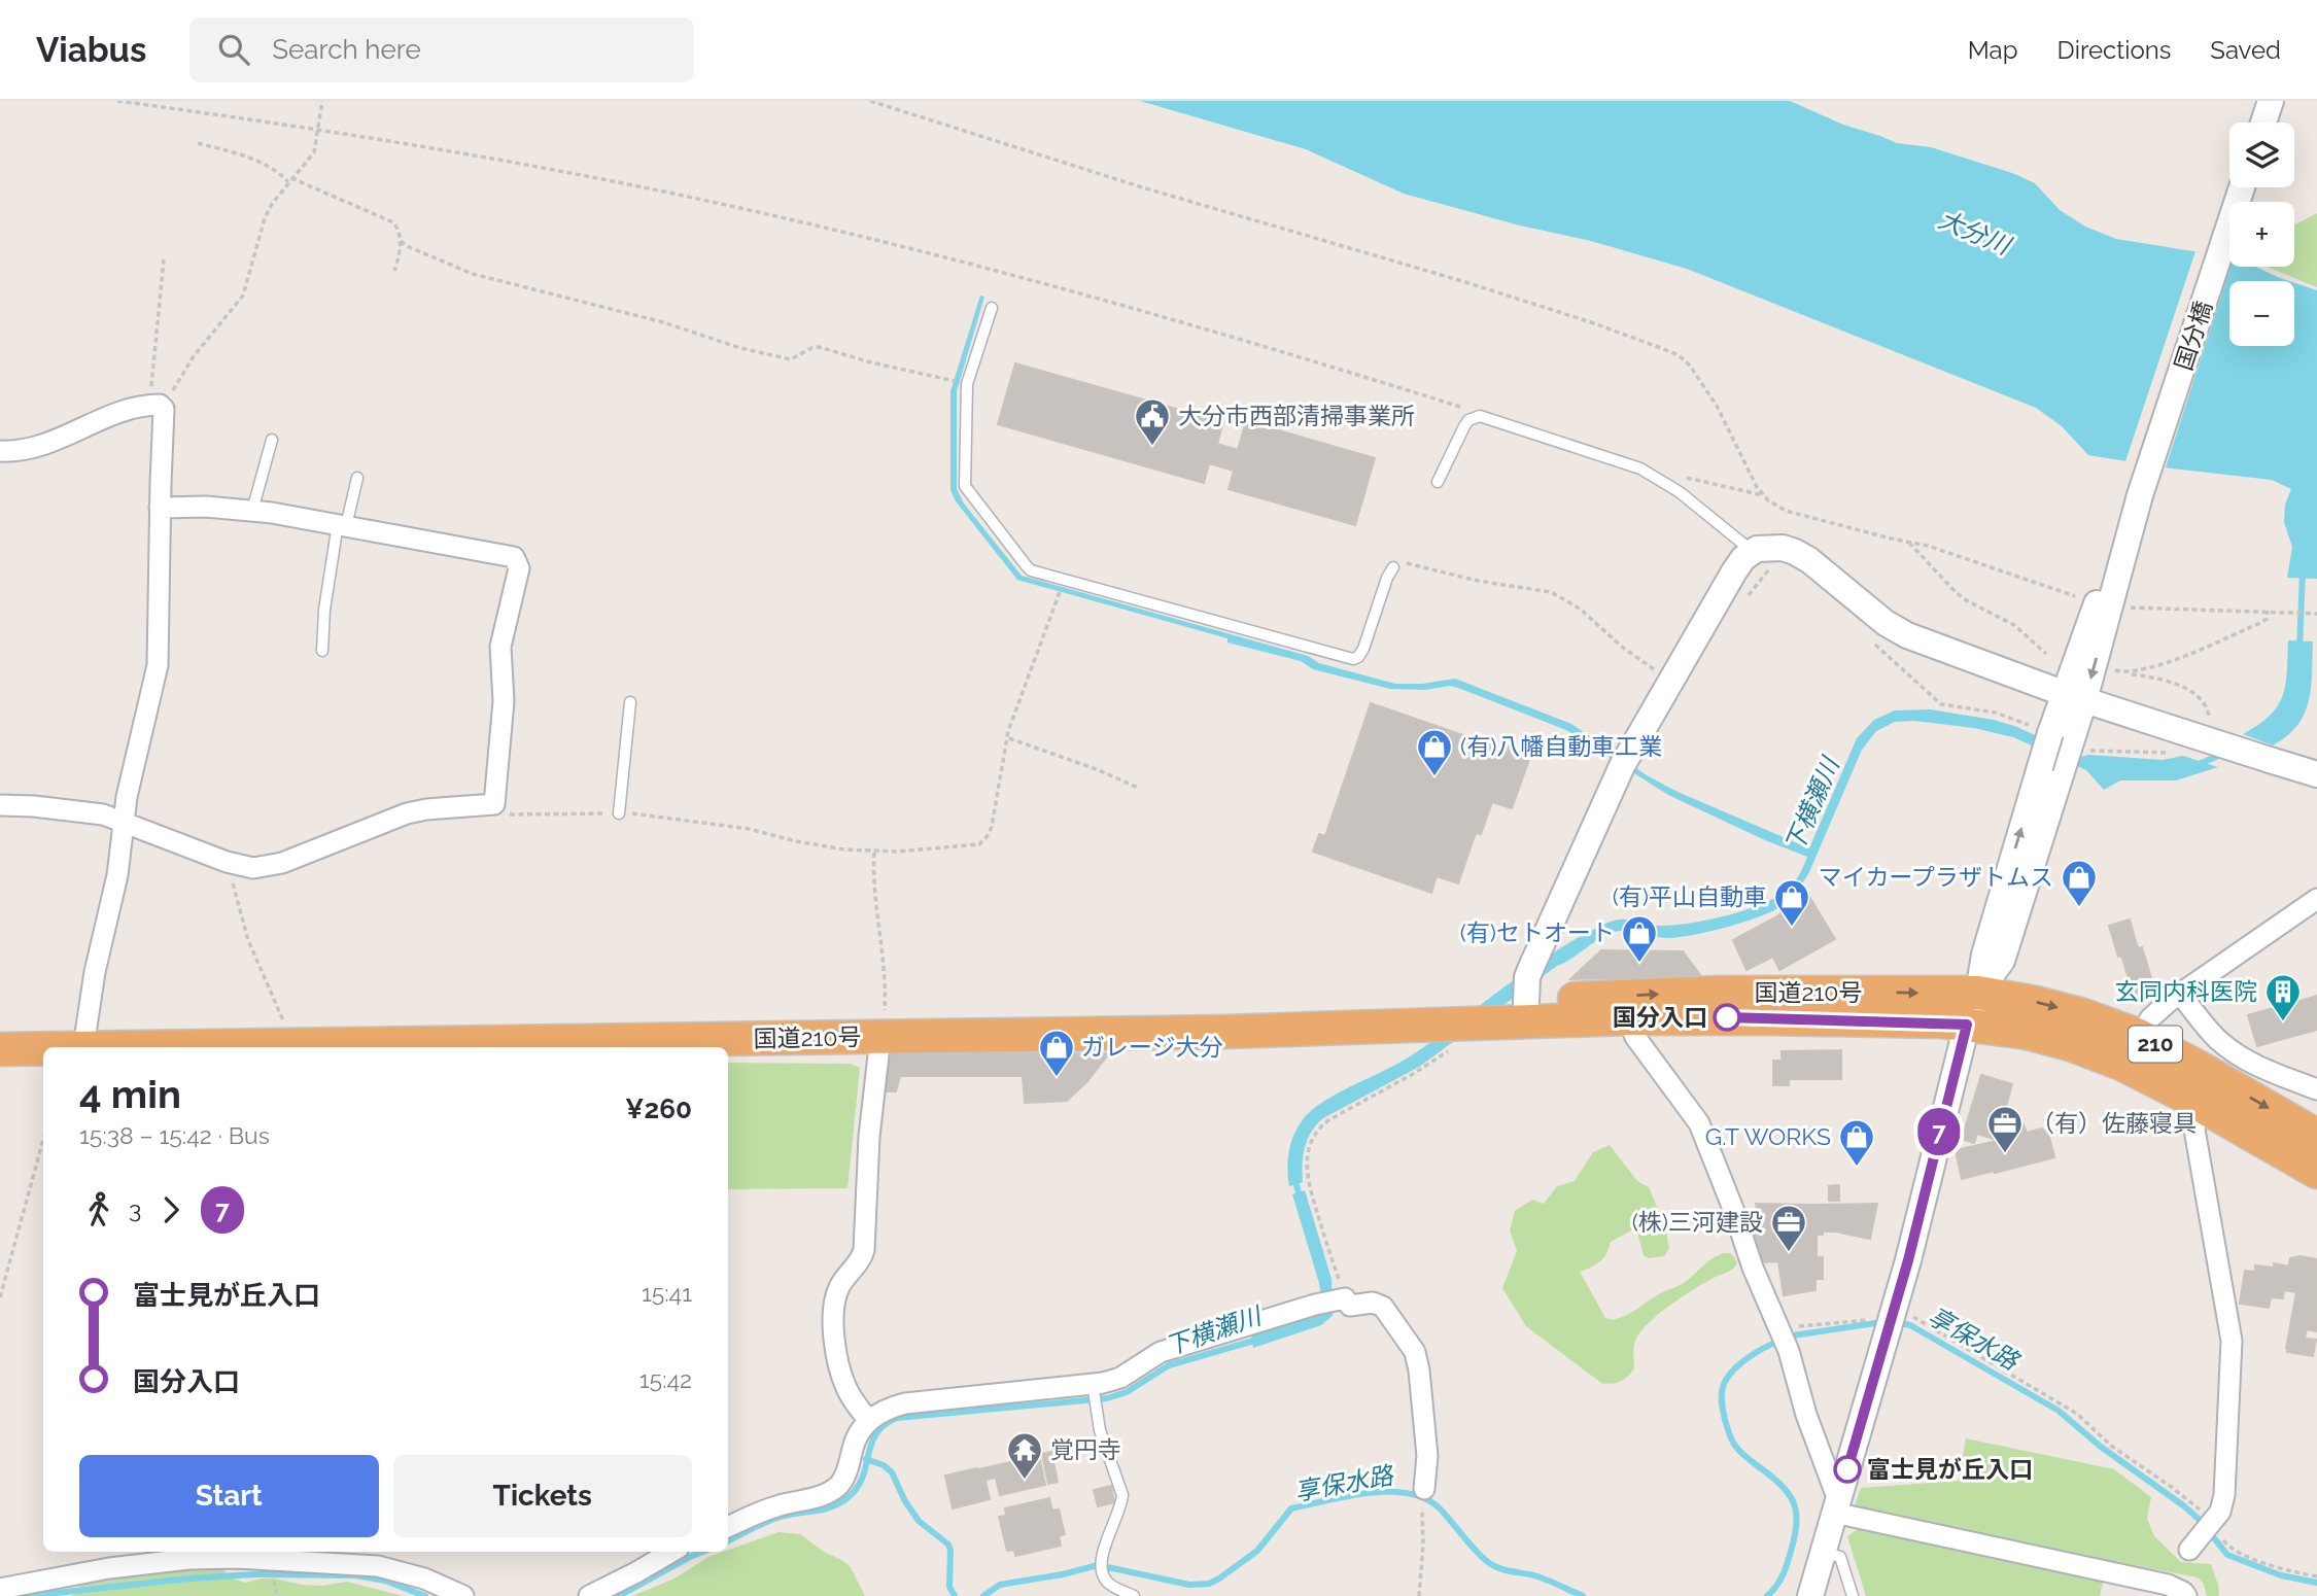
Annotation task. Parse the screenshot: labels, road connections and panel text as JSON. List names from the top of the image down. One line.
{"streets":{"highway":["国道210号","210"],"street":["国分橋"]},"crossings":[["国分橋","国道210号"]],"water":["大分川","下横瀬川","享保水路"],"places":{"public building":["大分市西部清掃事業所"],"shop":["(有)八幡自動車工業","マイカープラザトムス","(有)平山自動車","(有)セトオート","ガレージ大分","G.T WORKS"],"other":["国分入口","富士見が丘入口"],"building":["玄同内科医院"],"office":["（有）佐藤寝具","(株)三河建設"],"temple":["覚円寺"]},"lines":["bus line 7"],"page":{"header":"Viabus","search":"Search here","nav":["Map","Directions","Saved"],"on_map":"7","map_buttons":["+","−"],"heading":["4 min","15:38 – 15:42 · Bus","¥260"],"legs":["3","7"],"list":[{"name":"富士見が丘入口","value":"15:41"},{"name":"国分入口","value":"15:42"}],"buttons":["Start","Tickets"]}}
